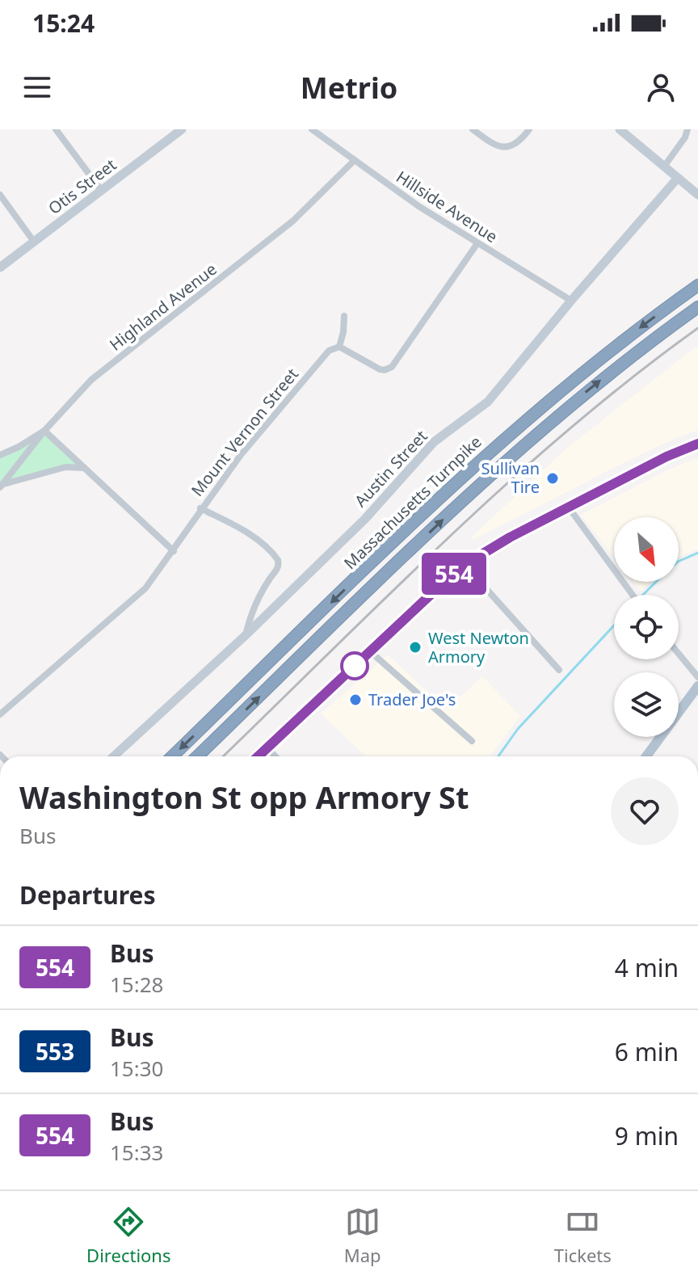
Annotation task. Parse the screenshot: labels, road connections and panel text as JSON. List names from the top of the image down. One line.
{"streets":{"highway":["Massachusetts Turnpike"],"main road":["Otis Street","Austin Street"],"street":["Hillside Avenue","Highland Avenue","Mount Vernon Street"]},"crossings":[["Hillside Avenue","Highland Avenue"],["Hillside Avenue","Austin Street"]],"places":["Sullivan Tire","West Newton Armory","Trader Joe's"],"lines":["bus line 554"],"north":"bottom right","page":{"status":"15:24","header":"Metrio","on_map":"554","heading":[["Washington St opp Armory St","Bus"],"Departures"],"list":[{"mark":"554","name":"Bus","note":"15:28","value":"4 min"},{"mark":"553","name":"Bus","note":"15:30","value":"6 min"},{"mark":"554","name":"Bus","note":"15:33","value":"9 min"}],"tabs":["Directions","Map","Tickets"]}}
